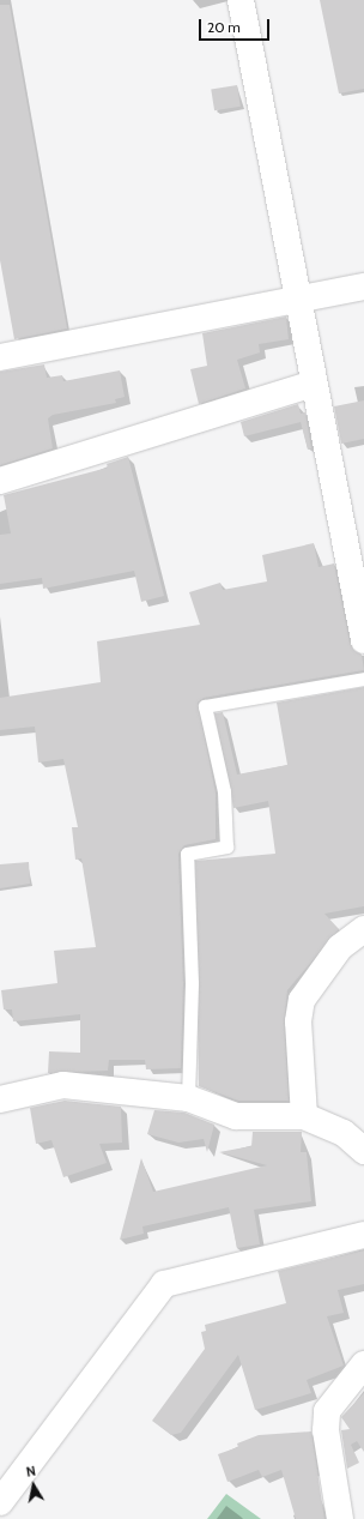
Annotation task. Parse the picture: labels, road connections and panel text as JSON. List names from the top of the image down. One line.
{"scale_bar":"20 m","north":"top"}
